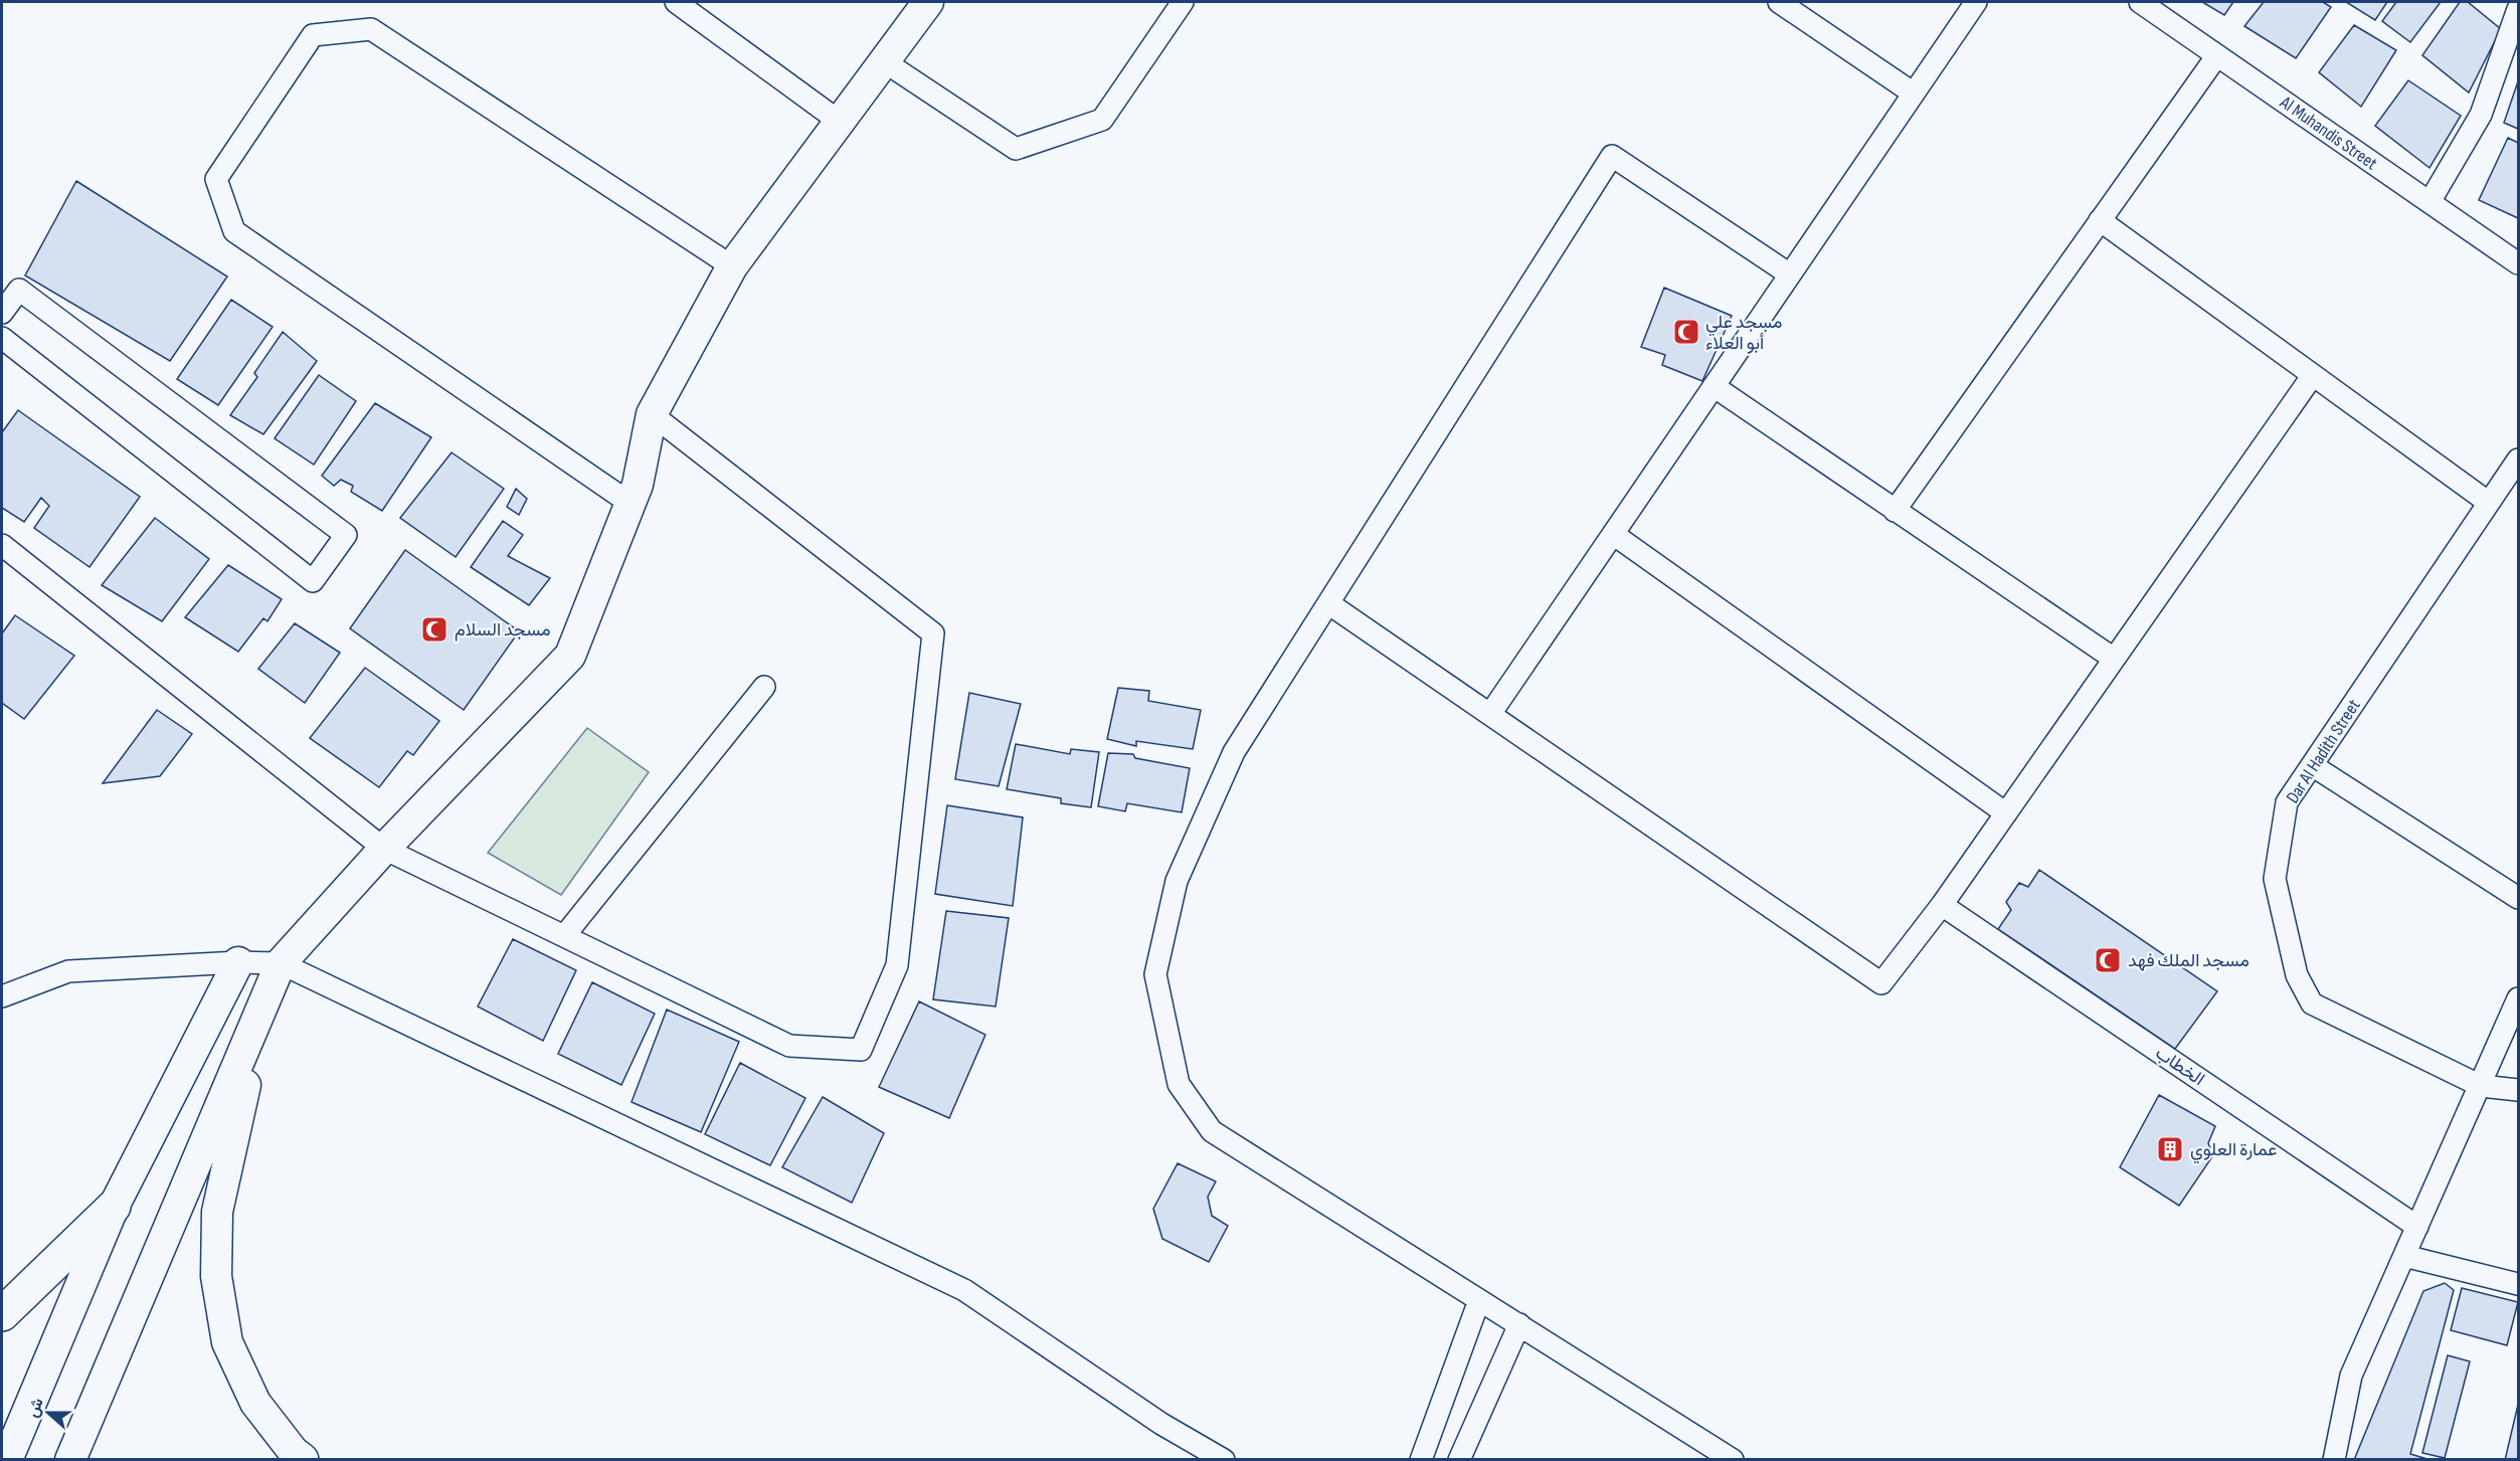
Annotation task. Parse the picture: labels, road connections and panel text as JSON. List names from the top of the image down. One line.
{"streets":{"street":["Al Muhandis Street","Dar Al Hadith Street","الخطاب"]},"places":{"mosque":["مسجد علي أبو العلاء","مسجد السلام","مسجد الملك فهد"],"building":["عمارة العلوي"]},"north":"left"}
